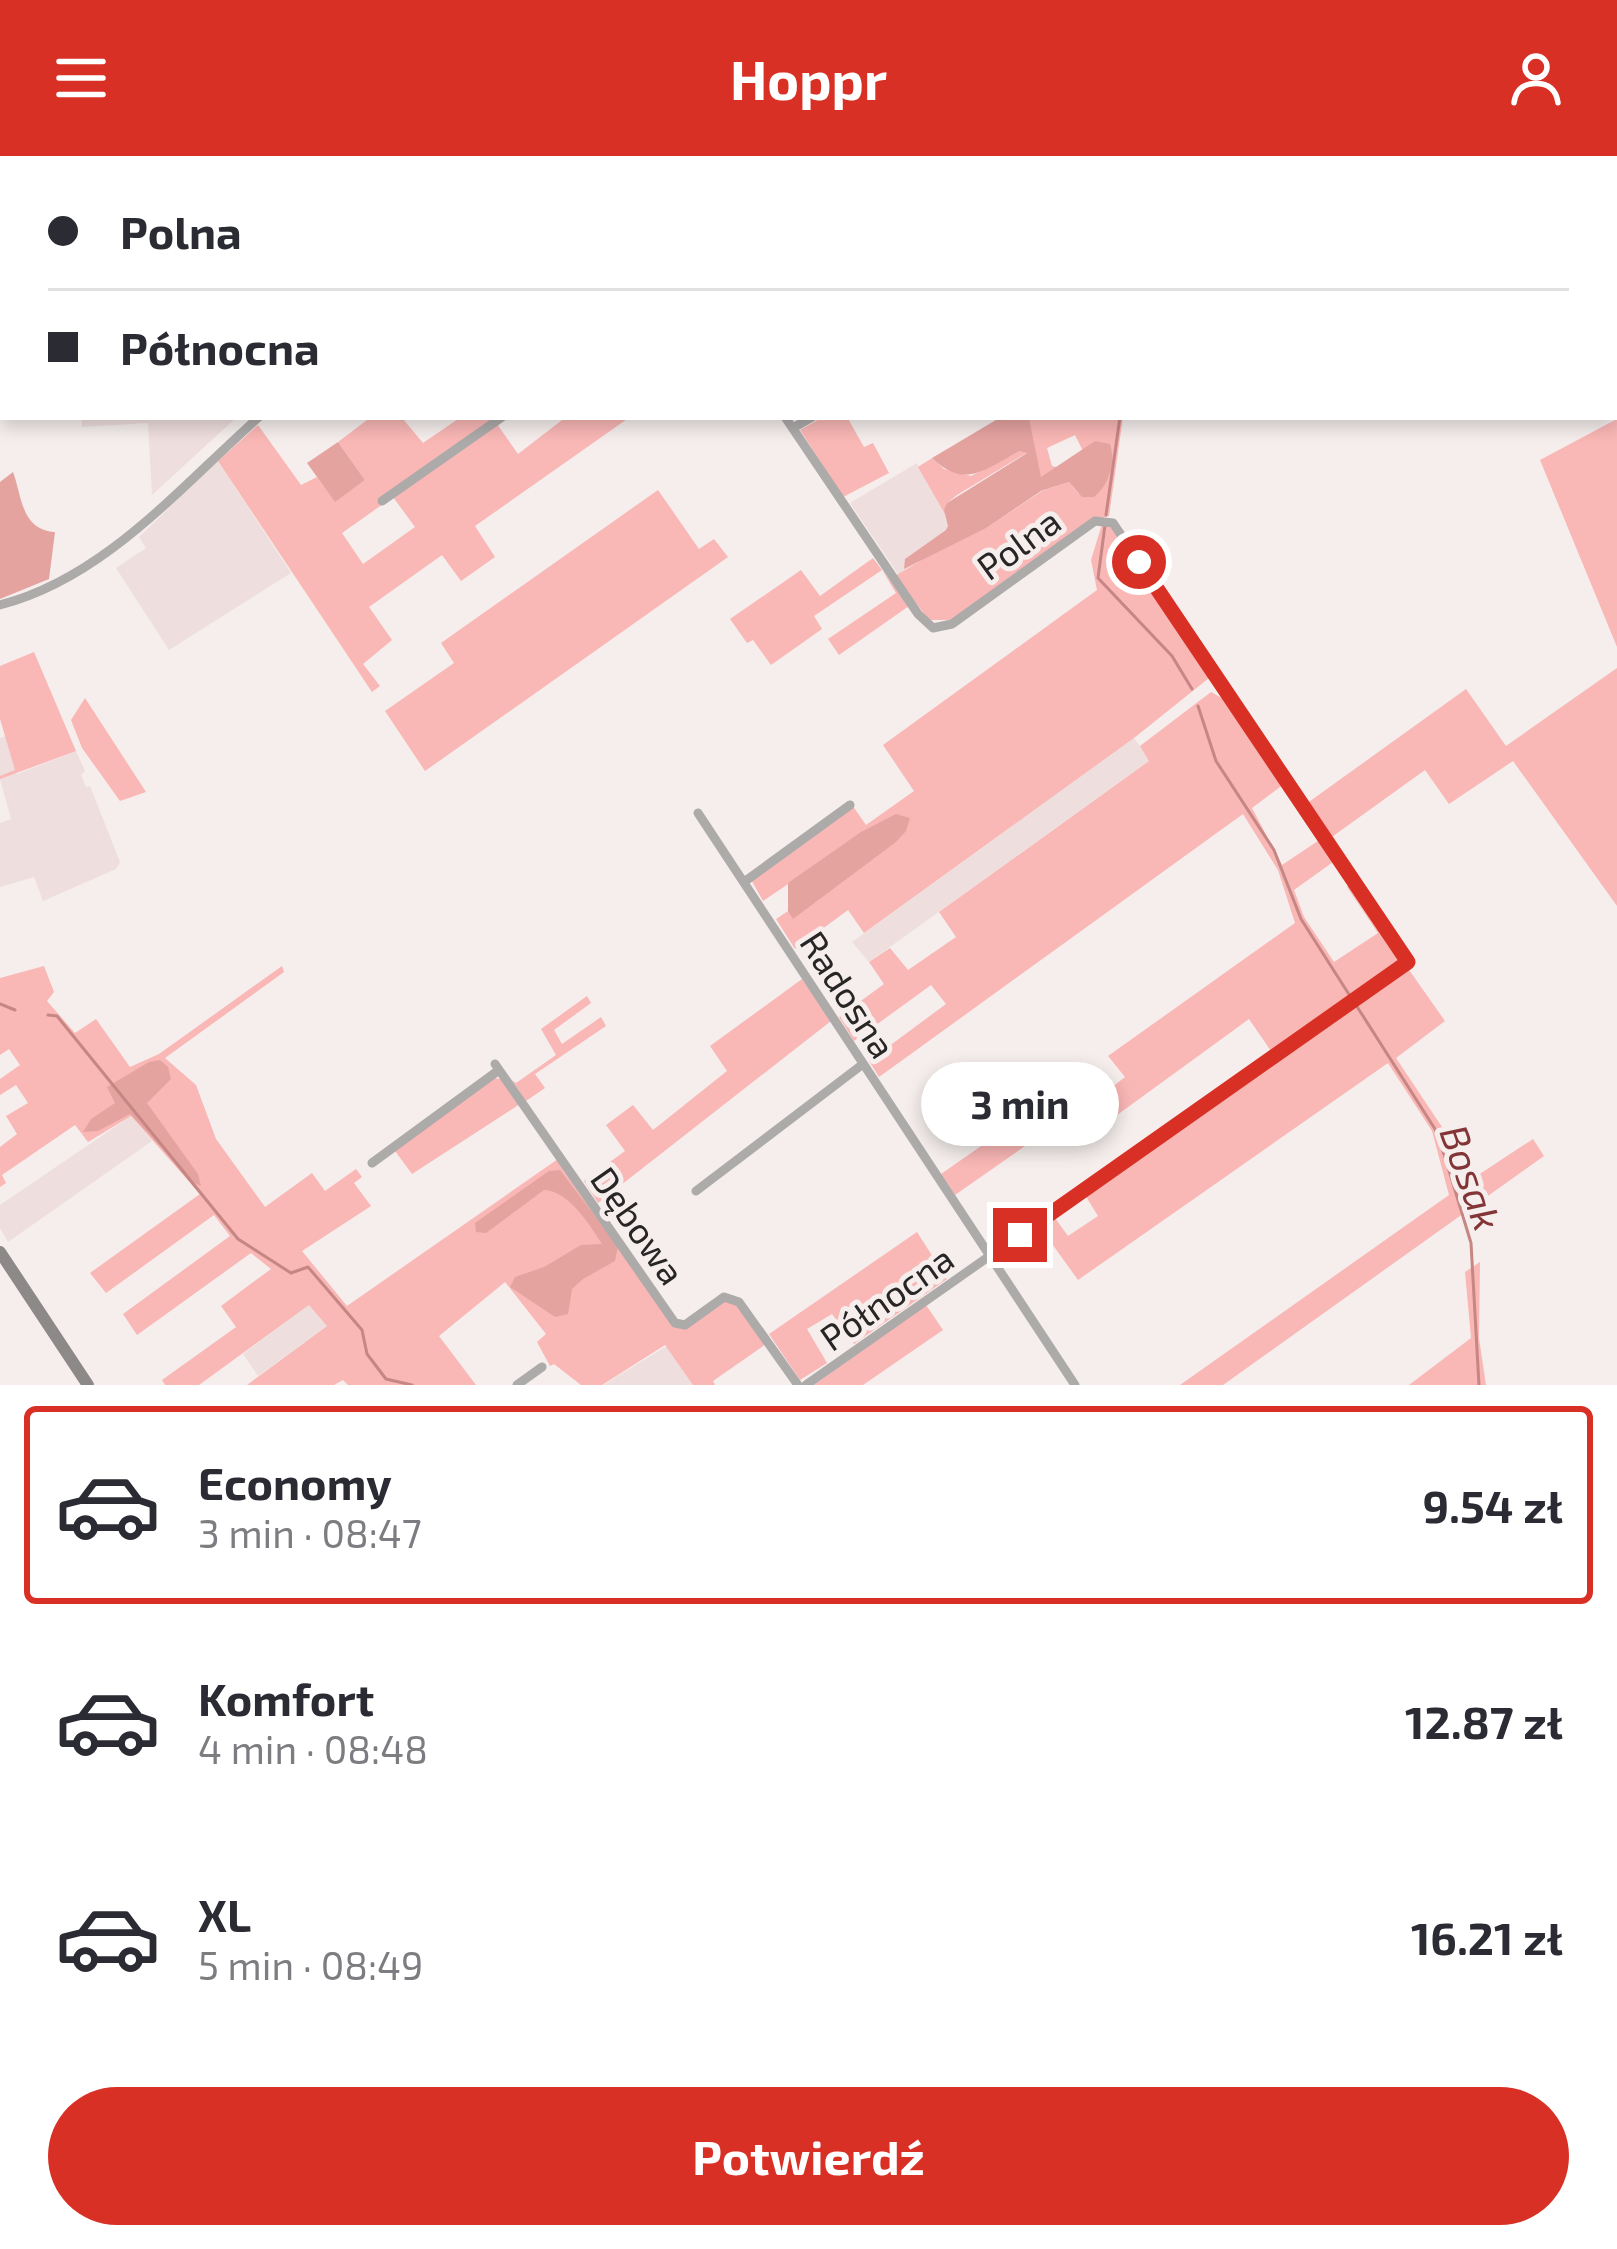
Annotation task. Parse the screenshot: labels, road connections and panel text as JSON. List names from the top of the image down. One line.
{"streets":{"street":["Polna","Radosna","Dębowa","Północna"]},"crossings":[["Polna","Północna"],["Radosna","Północna"],["Dębowa","Północna"]],"water":["Bosak"],"page":{"header":"Hoppr","banner":["Polna","Północna"],"bubble":"3 min","list":[{"name":"Economy","note":"3 min · 08:47","value":"9.54 zł"},{"name":"Komfort","note":"4 min · 08:48","value":"12.87 zł"},{"name":"XL","note":"5 min · 08:49","value":"16.21 zł"}],"buttons":"Potwierdź"}}
